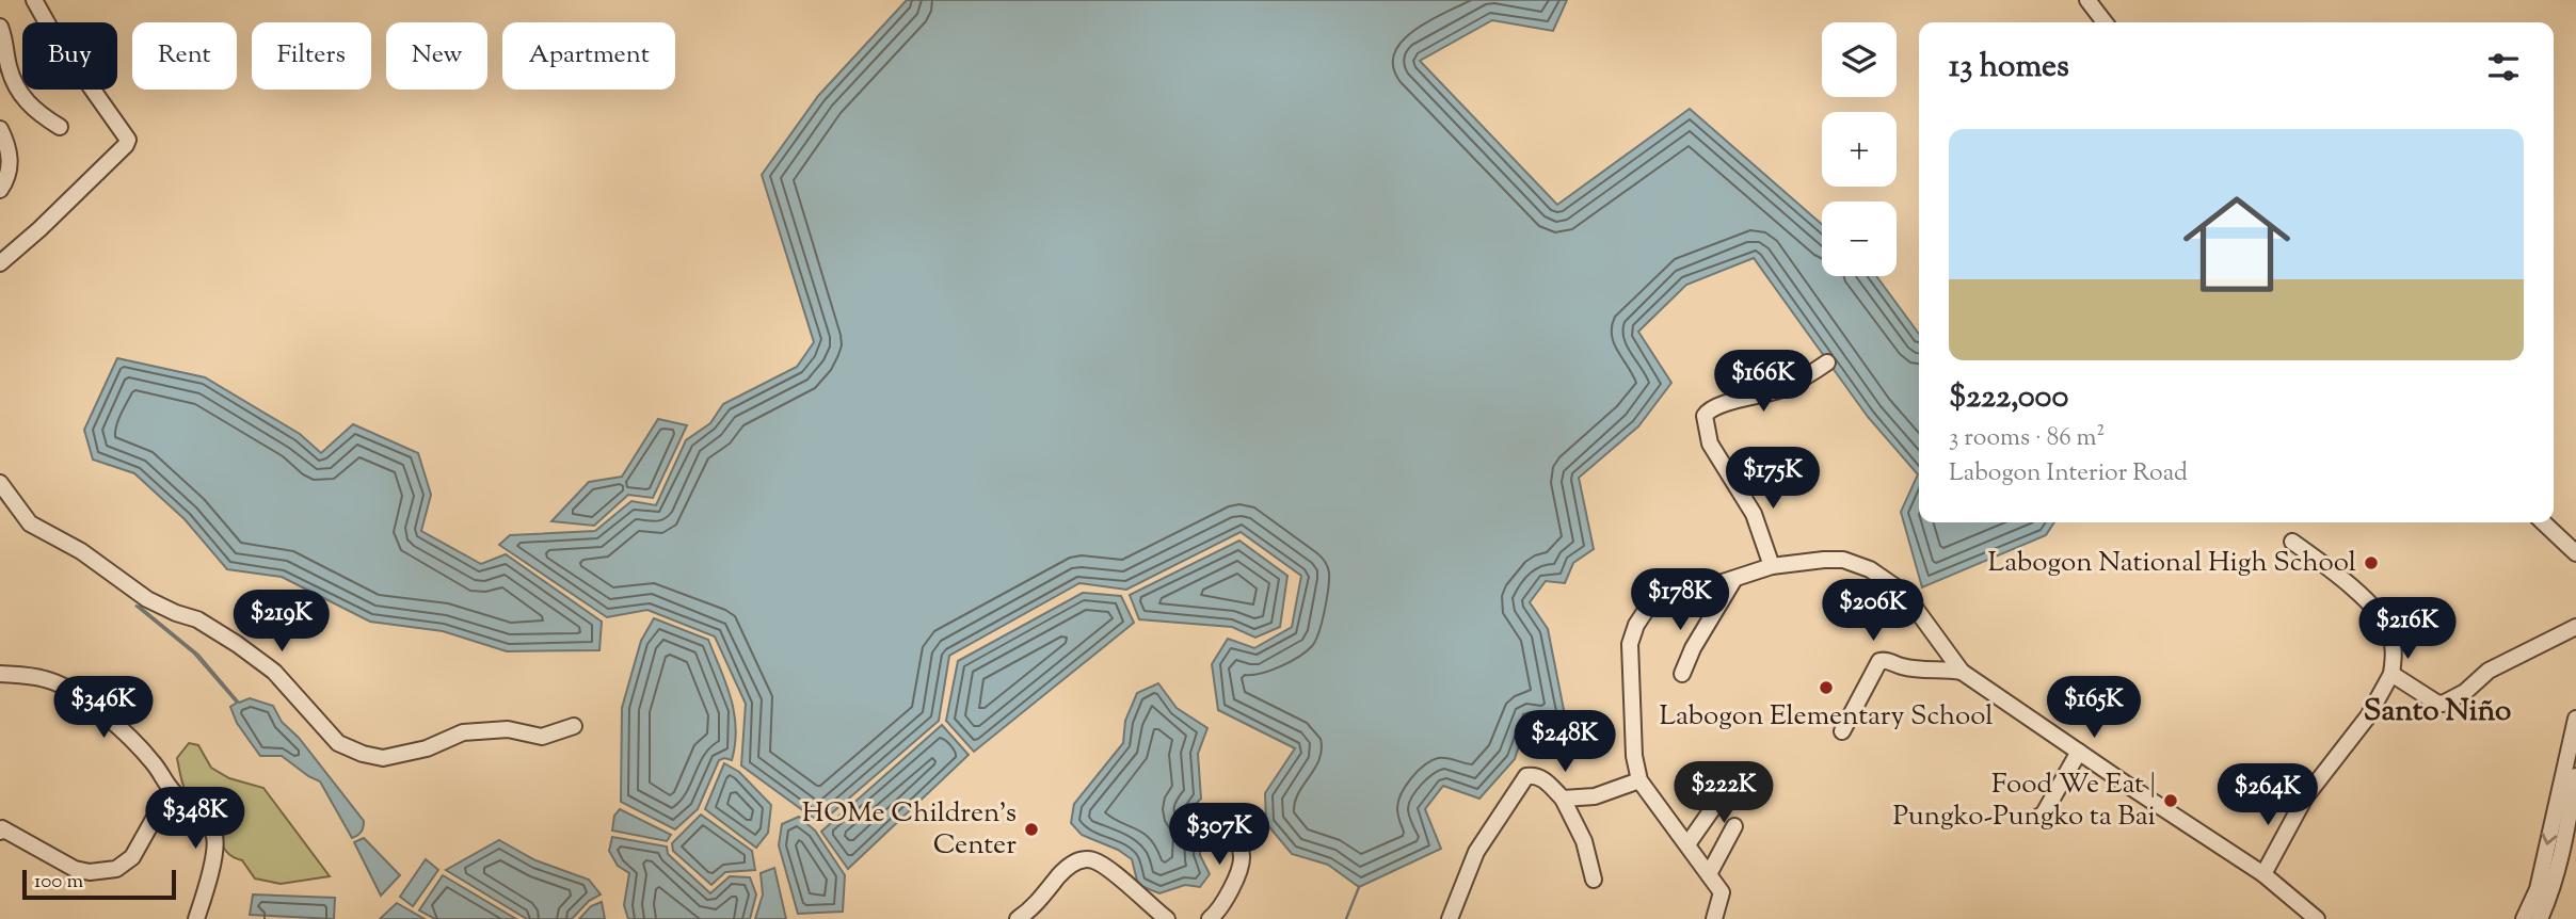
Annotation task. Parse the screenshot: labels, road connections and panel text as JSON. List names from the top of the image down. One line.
{"districts":["Santo Niño"],"places":["Labogon National High School","Labogon Elementary School","Food We Eat | Pungko-Pungko ta Bai","HOMe Children's Center"],"scale_bar":"100 m","page":{"map_buttons":["+","−"],"chip":["Buy","Rent","Filters","New","Apartment"],"heading":"13 homes","list":[{"name":"$222,000","note":"3 rooms · 86 m² · Labogon Interior Road"}],"price":["$166K","$175K","$178K","$206K","$219K","$216K","$346K","$165K","$248K","$222K","$264K","$348K","$307K"],"scale":"100 m"}}
